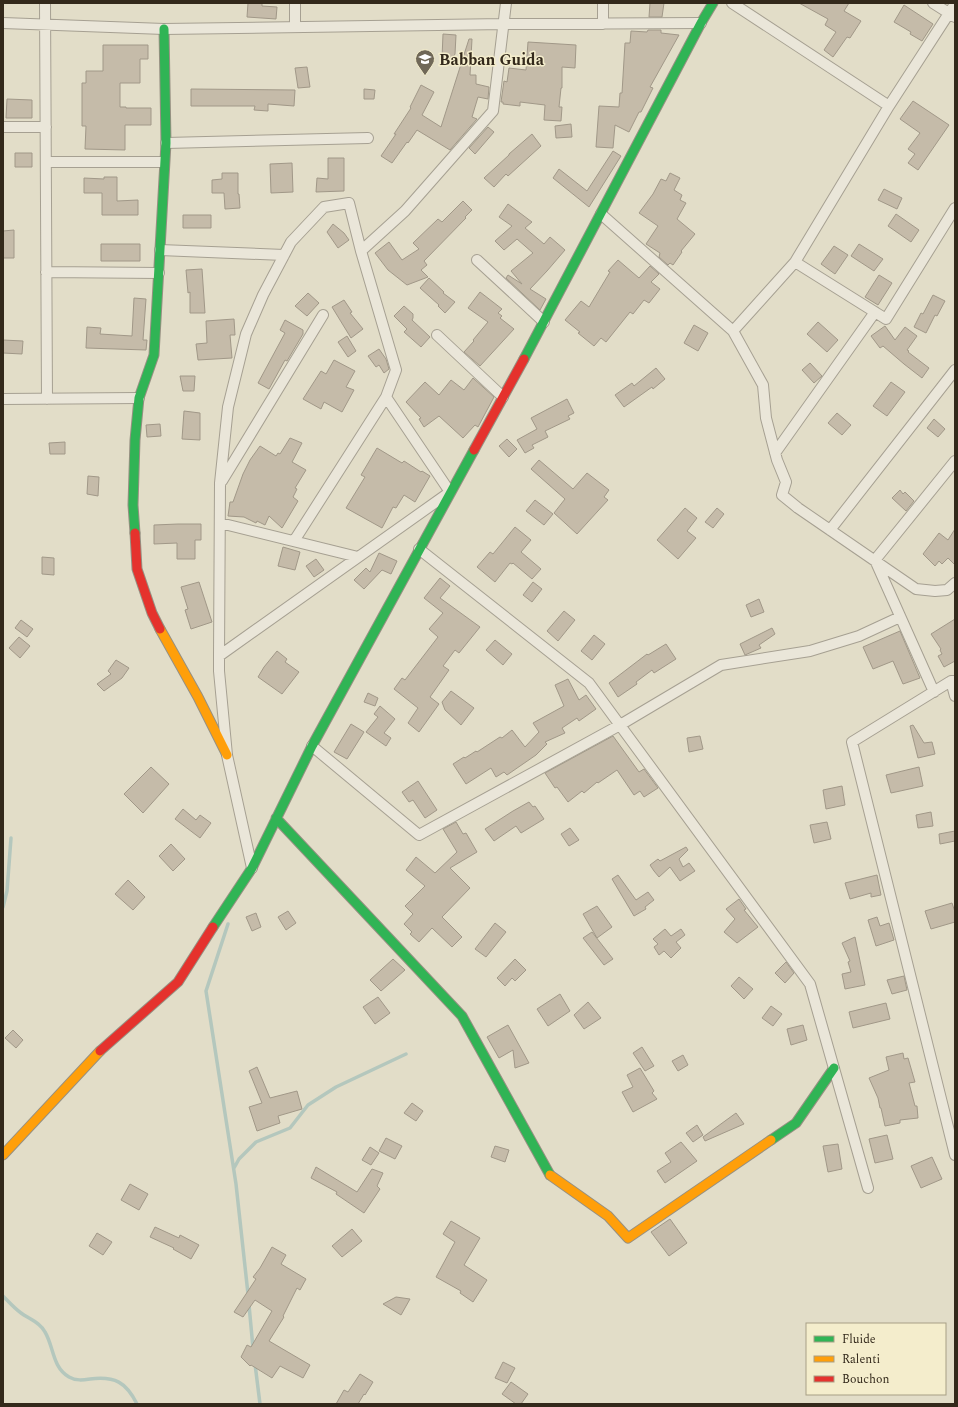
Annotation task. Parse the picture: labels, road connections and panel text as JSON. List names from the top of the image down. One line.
{"places":{"school or university":["Babban Guida"]},"legend":["Fluide","Ralenti","Bouchon"]}
